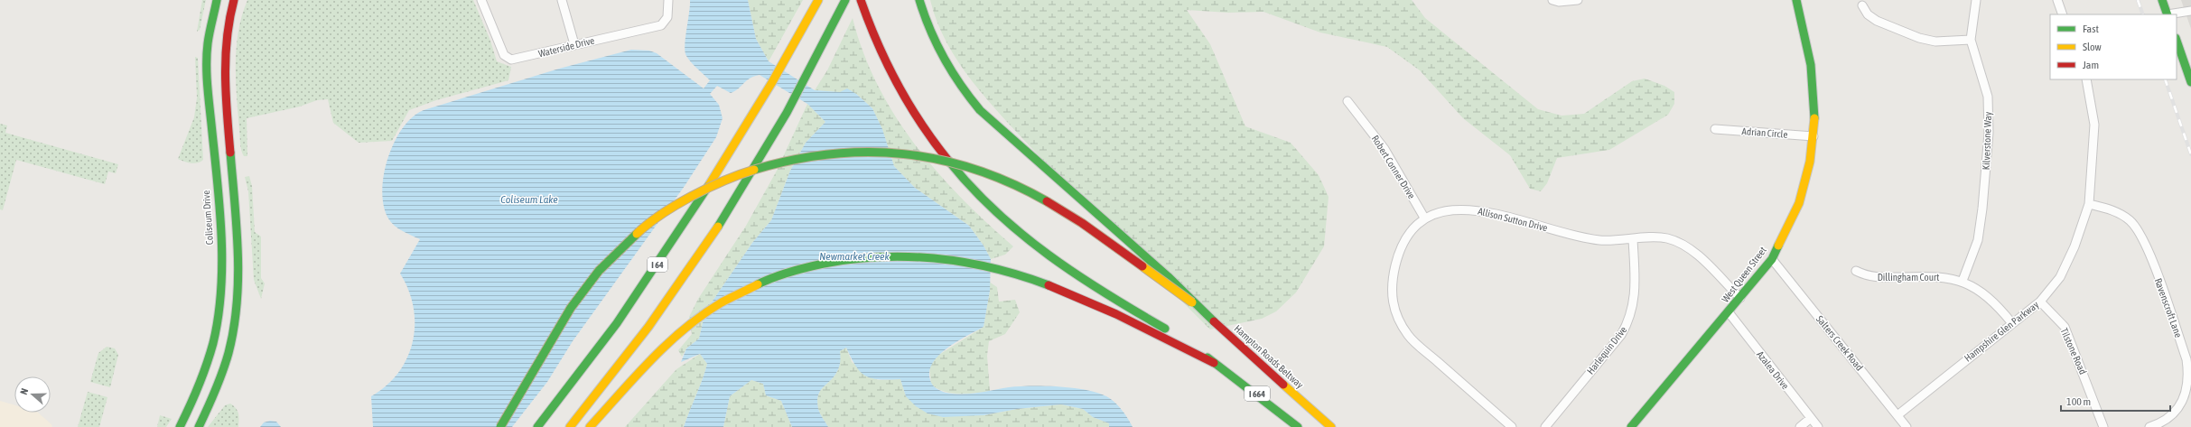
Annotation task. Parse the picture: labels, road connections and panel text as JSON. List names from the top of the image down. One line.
{"streets":{"main road":["Coliseum Drive","I 64","West Queen Street","Hampton Roads Beltway","I 664"],"street":["Waterside Drive","Adrian Circle","Kilverstone Way","Robert Conner Drive","Allison Sutton Drive","Dillingham Court","Ravenscroft Lane","Hampshire Glen Parkway","Salters Creek Road","Harlequin Drive","Tilstone Road","Azalea Drive"]},"crossings":[["Adrian Circle","West Queen Street"],["Kilverstone Way","Dillingham Court"],["Robert Conner Drive","Allison Sutton Drive"],["Allison Sutton Drive","West Queen Street"],["Allison Sutton Drive","Harlequin Drive"],["West Queen Street","Salters Creek Road"],["West Queen Street","Azalea Drive"],["Dillingham Court","Hampshire Glen Parkway"],["Ravenscroft Lane","Hampshire Glen Parkway"],["Hampshire Glen Parkway","Salters Creek Road"],["Hampshire Glen Parkway","Tilstone Road"]],"water":["Coliseum Lake","Newmarket Creek"],"legend":["Fast","Slow","Jam"],"scale_bar":"100 m","north":"left"}
